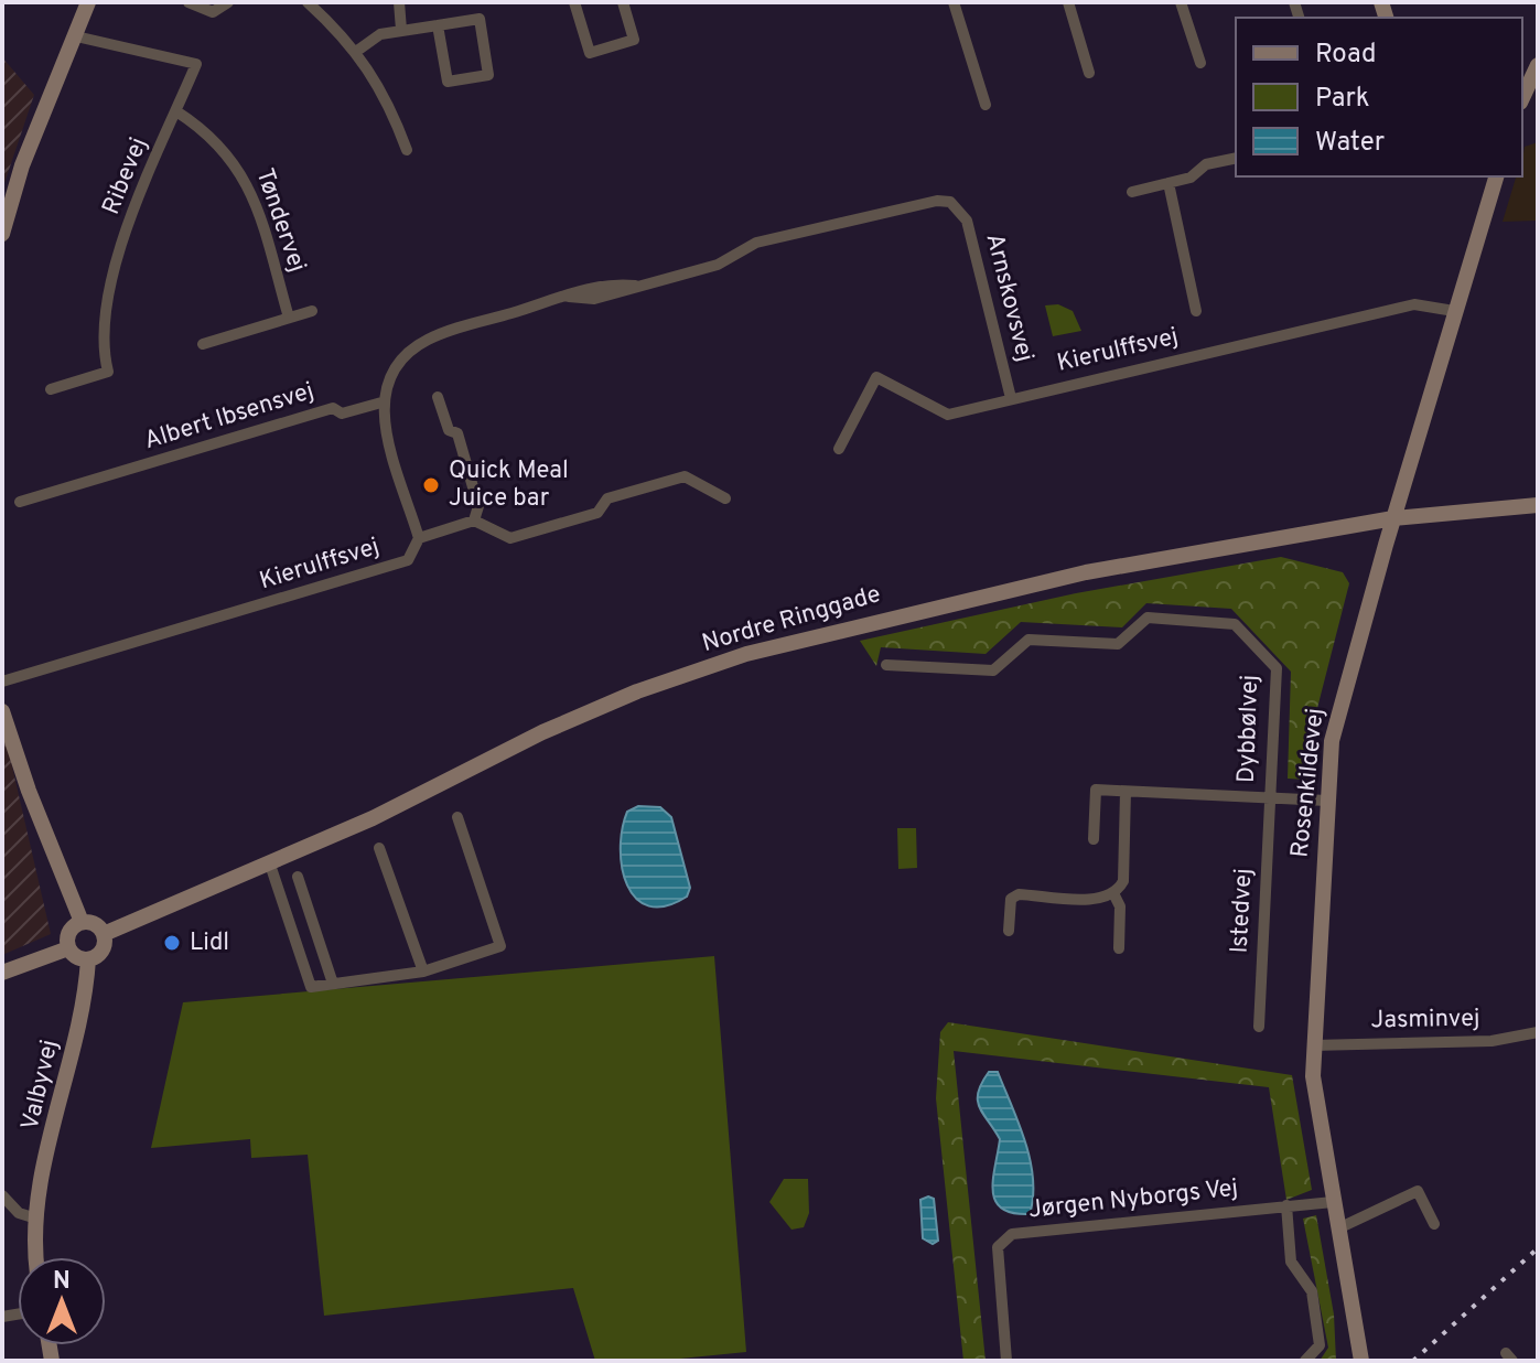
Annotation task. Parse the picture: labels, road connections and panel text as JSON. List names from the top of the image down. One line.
{"streets":{"street":["Ribevej","Tøndervej","Arnskovsvej","Kierulffsvej","Albert Ibsensvej","Nordre Ringgade","Dybbølvej","Rosenkildevej","Istedvej","Jasminvej","Valbyvej","Jørgen Nyborgs Vej"]},"crossings":[["Ribevej","Tøndervej"],["Arnskovsvej","Kierulffsvej"],["Arnskovsvej","Albert Ibsensvej"],["Kierulffsvej","Rosenkildevej"],["Nordre Ringgade","Rosenkildevej"],["Nordre Ringgade","Valbyvej"],["Dybbølvej","Istedvej"],["Rosenkildevej","Jasminvej"],["Rosenkildevej","Jørgen Nyborgs Vej"]],"places":["Quick Meal Juice bar","Lidl"],"legend":["Road","Park","Water"],"north":"top"}
